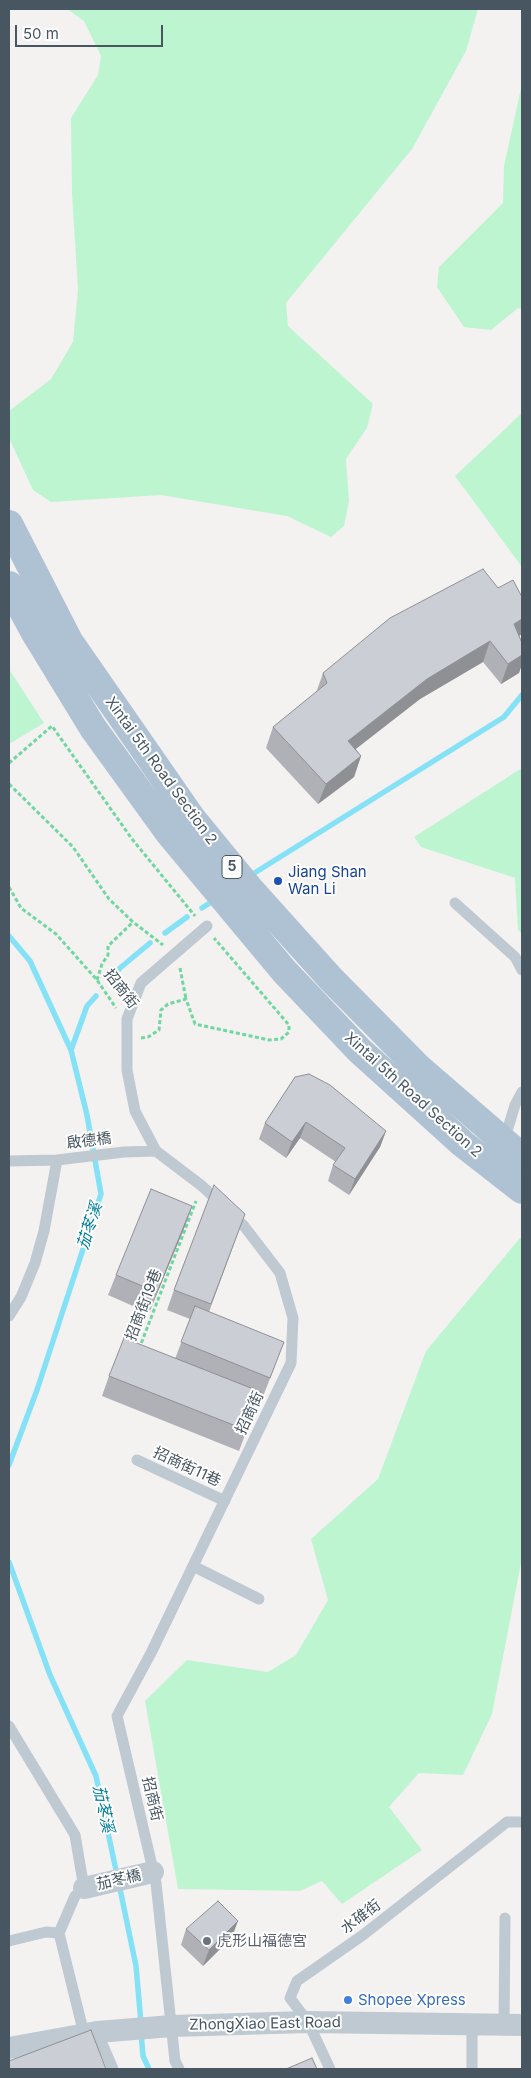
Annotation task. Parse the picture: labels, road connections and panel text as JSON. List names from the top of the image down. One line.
{"streets":{"main road":["Xintai 5th Road Section 2","5"],"street":["茄苳橋","ZhongXiao East Road"],"lane":["招商街","啟德橋","招商街11巷","水碓街"],"path":["招商街19巷"]},"crossings":[["招商街","啟德橋"],["招商街","招商街19巷"],["招商街","招商街11巷"],["招商街","茄苳橋"],["招商街","ZhongXiao East Road"],["水碓街","ZhongXiao East Road"]],"water":["茄苳溪"],"places":["Jiang Shan Wan Li","虎形山福德宮","Shopee Xpress"],"scale_bar":"50 m"}
